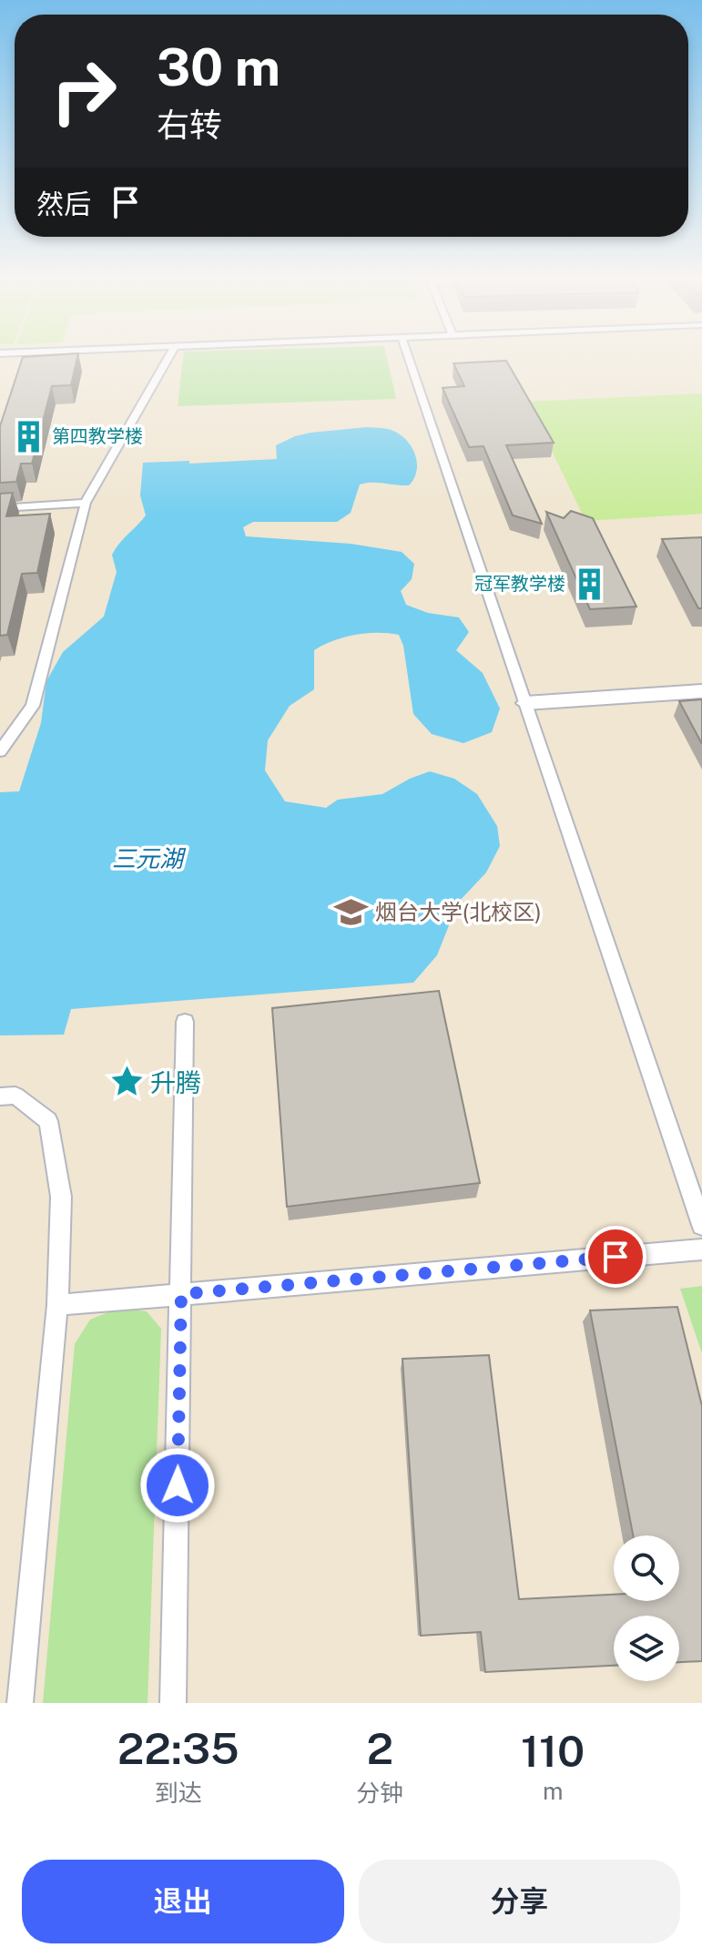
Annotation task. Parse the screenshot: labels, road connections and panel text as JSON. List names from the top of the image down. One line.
{"water":["三元湖"],"places":{"building":["第四教学楼","冠军教学楼"],"school or university":["烟台大学(北校区)"],"place":["升腾"]},"page":{"turn":["30 m","右转"],"then":"然后","eta":["22:35","到达","2","分钟","110","m"],"buttons":["退出","分享"]}}
